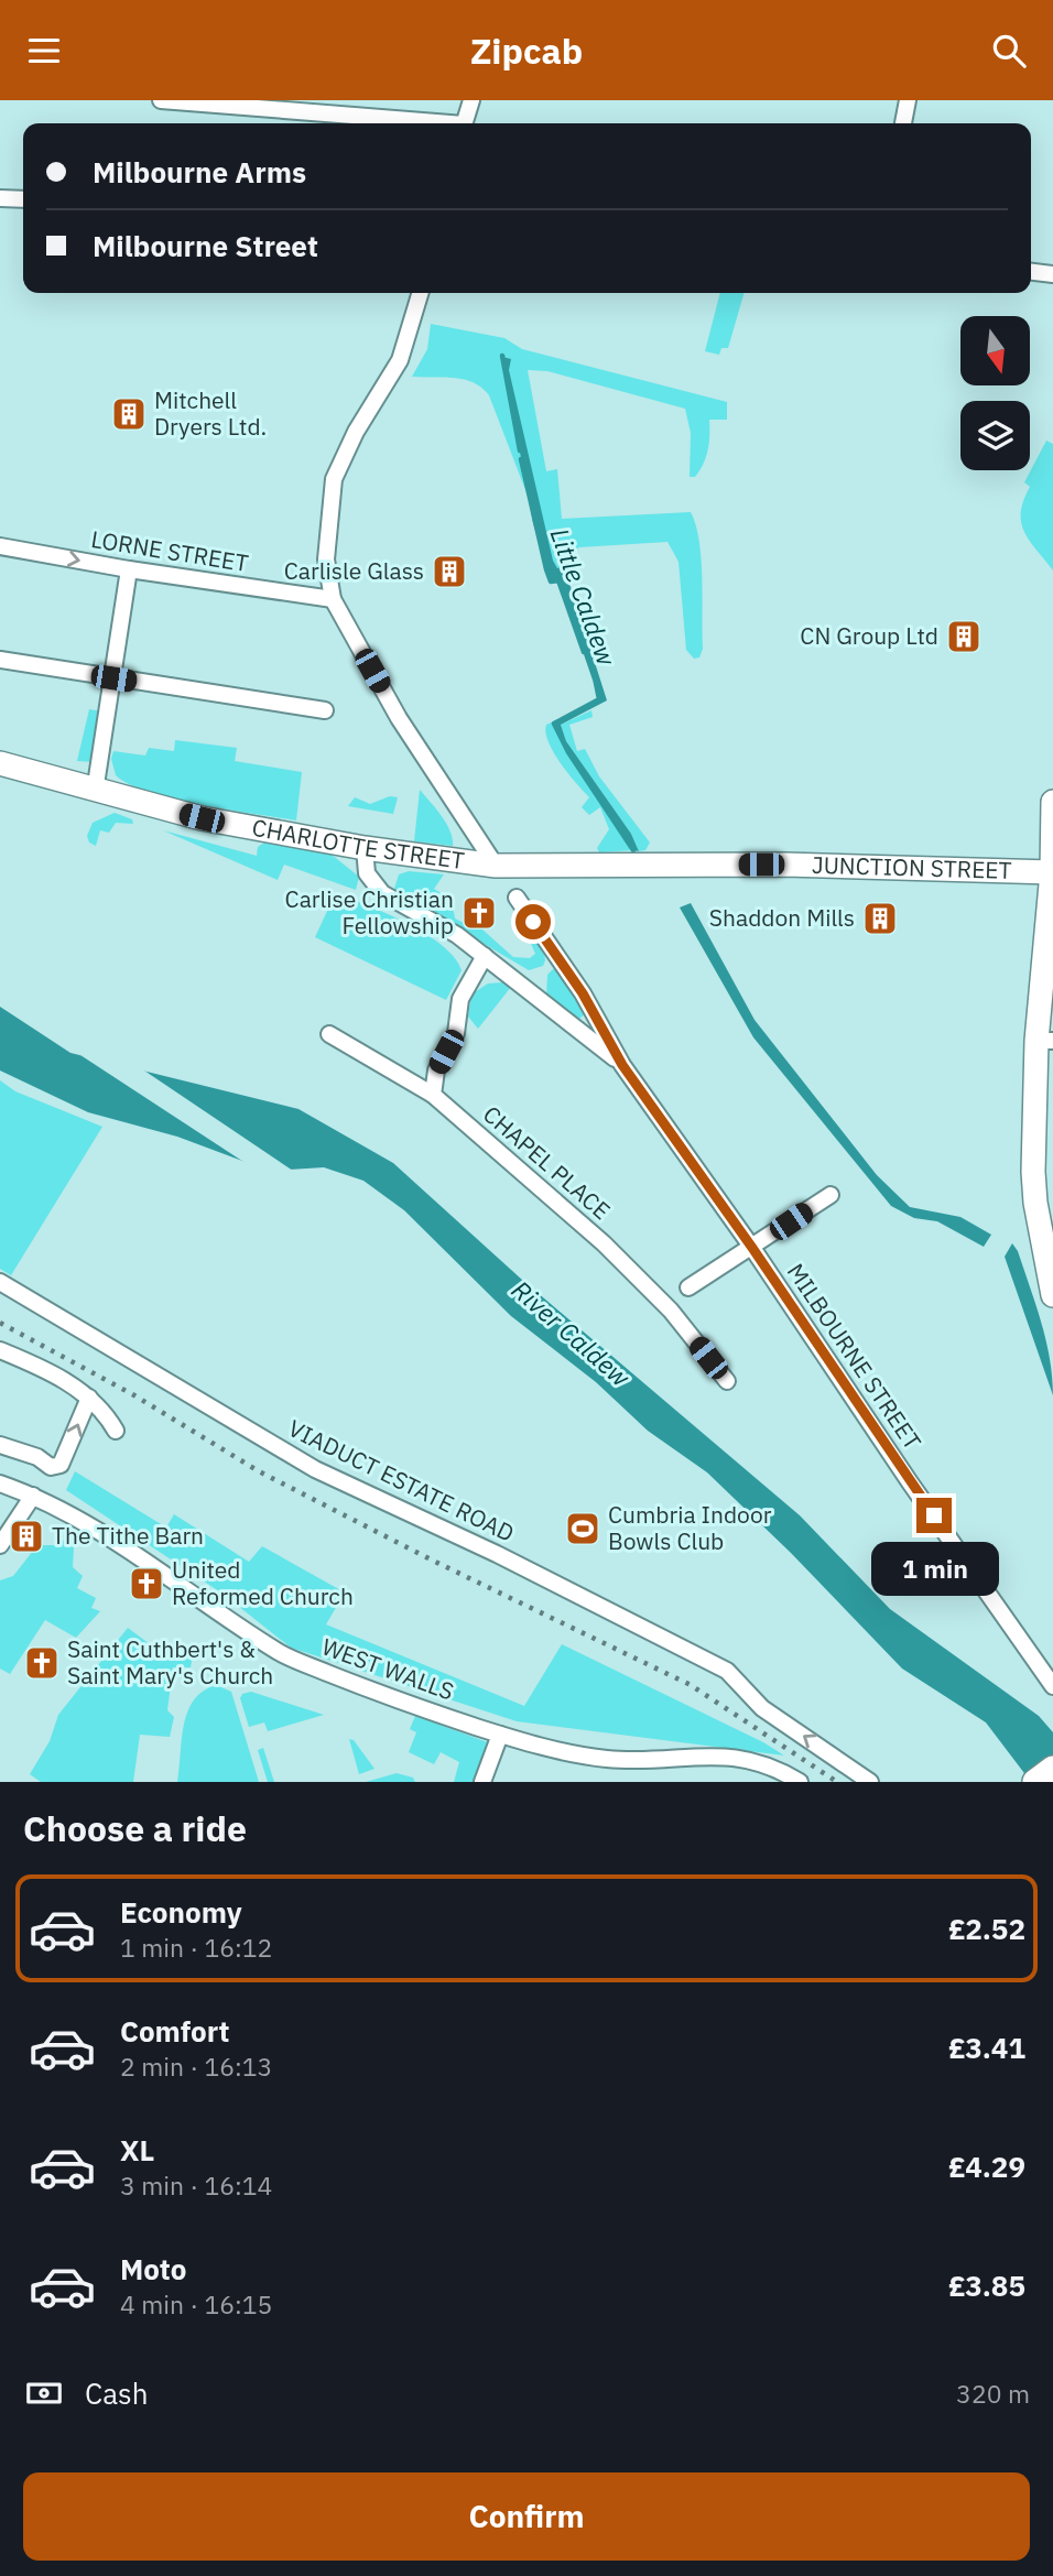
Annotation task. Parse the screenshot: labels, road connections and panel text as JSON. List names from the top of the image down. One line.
{"streets":{"street":["LORNE STREET","CHARLOTTE STREET","JUNCTION STREET","CHAPEL PLACE","MILBOURNE STREET","VIADUCT ESTATE ROAD","WEST WALLS"]},"crossings":[["CHARLOTTE STREET","JUNCTION STREET"]],"one_way":["VIADUCT ESTATE ROAD"],"water":["Little Caldew","River Caldew"],"places":{"building":["Mitchell Dryers Ltd.","Carlisle Glass","CN Group Ltd","Shaddon Mills","The Tithe Barn"],"church":["Carlise Christian Fellowship","United Reformed Church","Saint Cuthbert's & Saint Mary's Church"],"sports":["Cumbria Indoor Bowls Club"]},"north":"bottom","page":{"header":"Zipcab","banner":["Milbourne Arms","Milbourne Street"],"bubble":"1 min","heading":"Choose a ride","list":[{"name":"Economy","note":"1 min · 16:12","value":"£2.52"},{"name":"Comfort","note":"2 min · 16:13","value":"£3.41"},{"name":"XL","note":"3 min · 16:14","value":"£4.29"},{"name":"Moto","note":"4 min · 16:15","value":"£3.85"}],"pay":["Cash","320 m"],"buttons":"Confirm"}}
